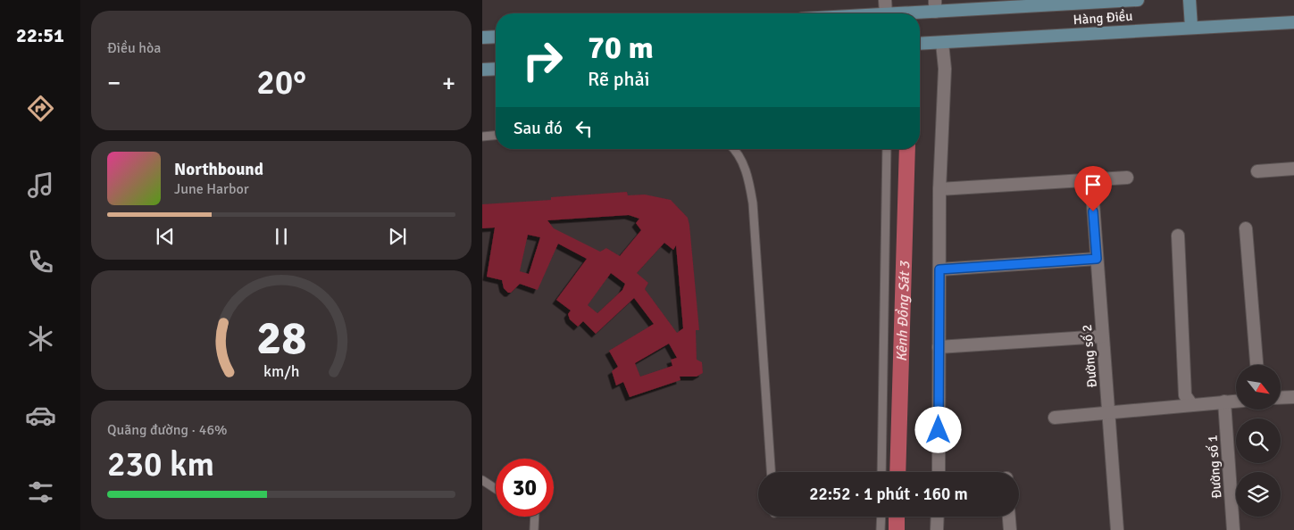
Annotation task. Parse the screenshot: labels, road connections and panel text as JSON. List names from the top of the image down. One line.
{"streets":{"main road":["Hàng Điều"],"street":["Đường số 2","Đường số 1"]},"water":["Kênh Đồng Sát 3"],"north":"bottom right","page":{"tabs":"22:51","tile":["Điều hòa",["Quãng đường · 46%","230 km"]],"turn":["70 m","Rẽ phải"],"heat":["−","20°","+"],"then":"Sau đó","song":["Northbound","June Harbor"],"limit":"30","trip":"22:52 · 1 phút · 160 m","gauge":["28","km/h"]}}
